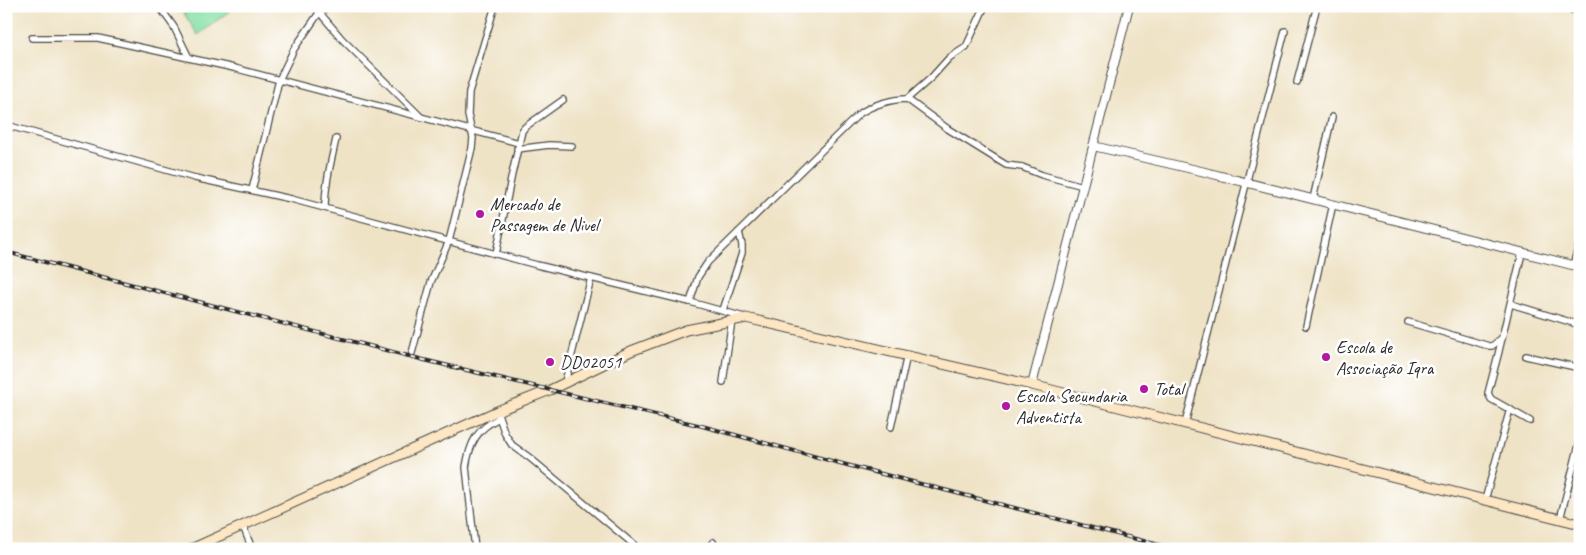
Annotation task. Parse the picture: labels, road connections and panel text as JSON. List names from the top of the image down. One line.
{"places":["Mercado de Passagem de Nivel","Escola de Associação Iqra","DD02051","Total","Escola Secundaria Adventista"]}
